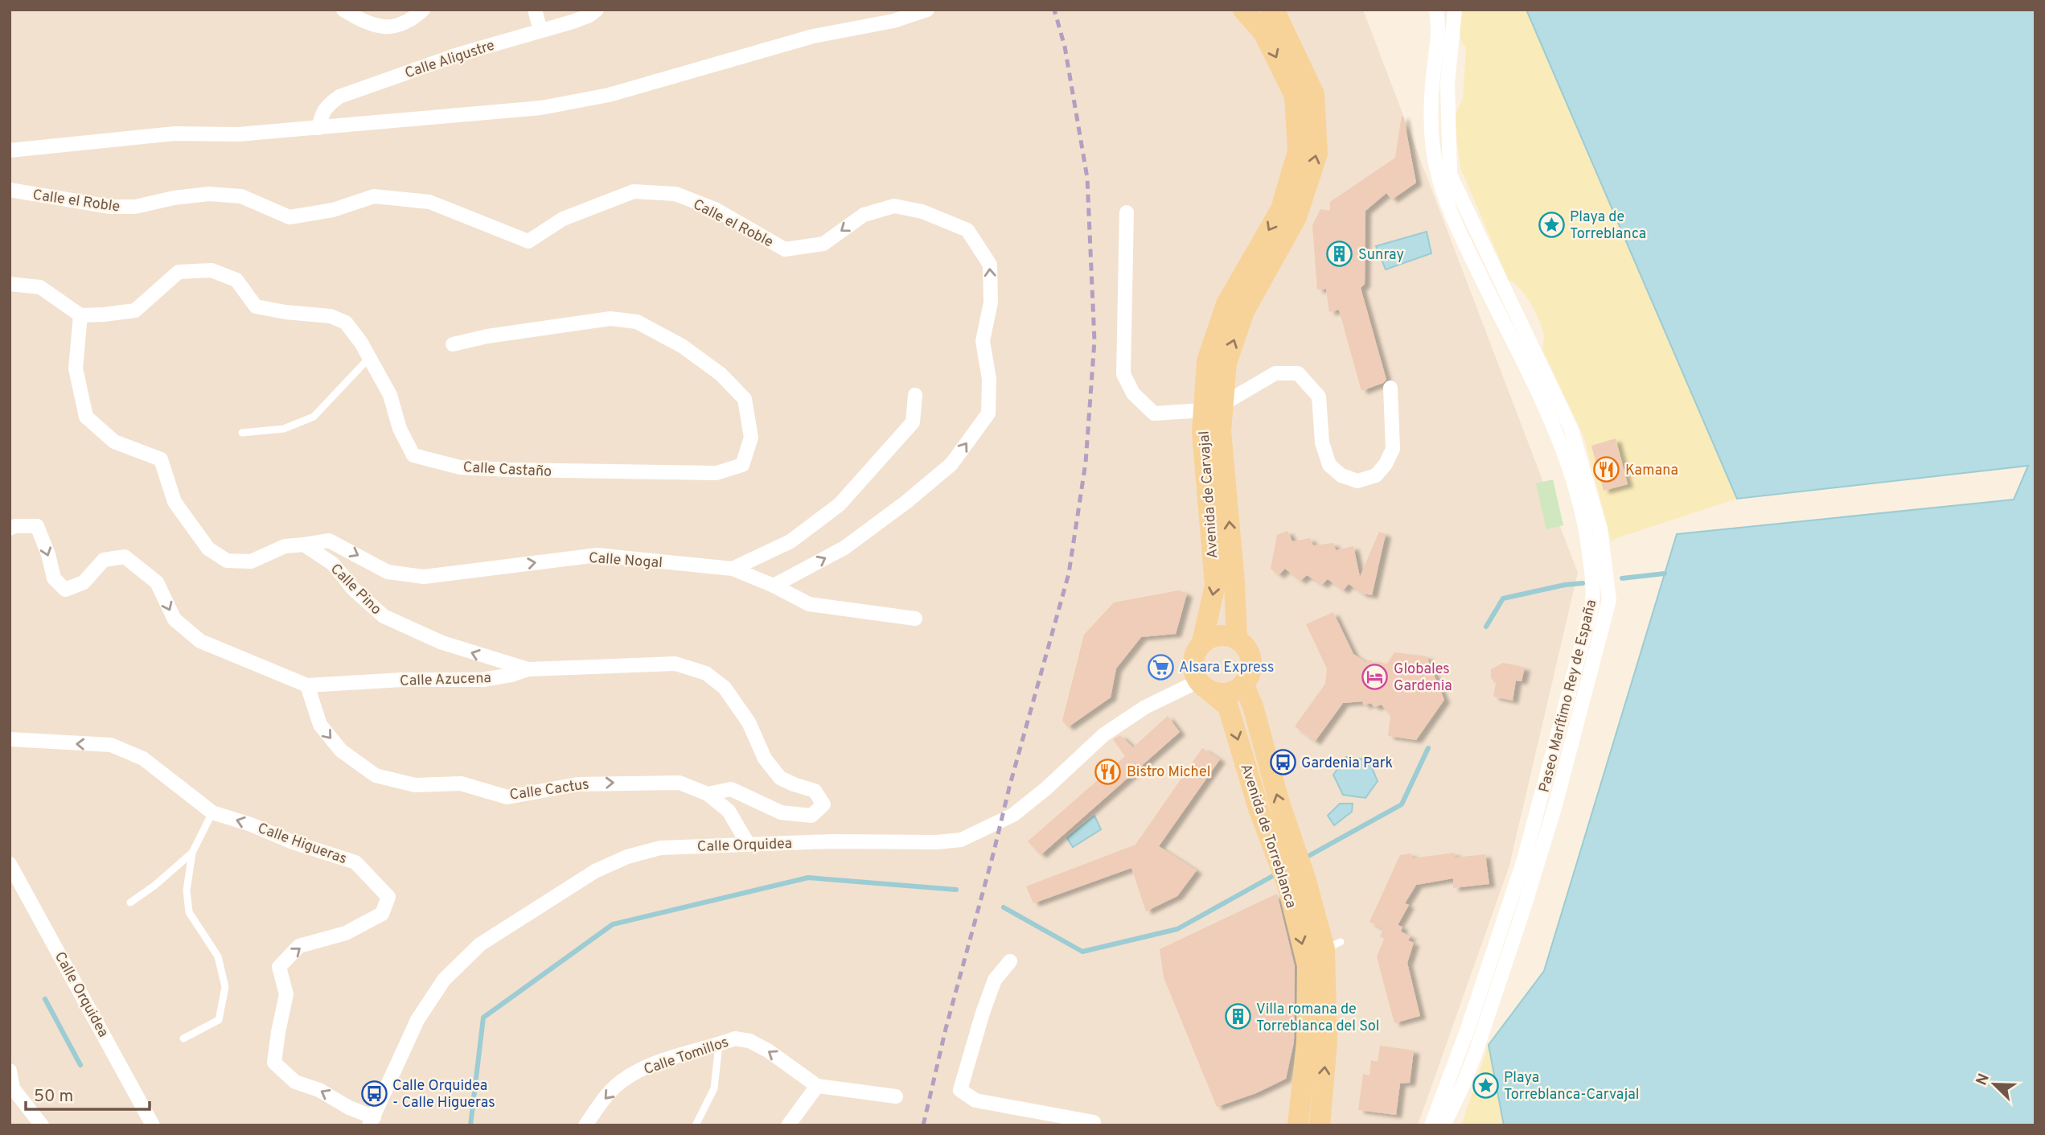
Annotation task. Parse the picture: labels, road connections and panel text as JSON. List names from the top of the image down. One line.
{"streets":{"main road":["Avenida de Carvajal","Avenida de Torreblanca"],"street":["Calle Aligustre","Calle el Roble","Calle Castaño","Calle Nogal","Calle Pino","Calle Azucena","Paseo Marítimo Rey de España","Calle Cactus","Calle Higueras","Calle Orquidea","Calle Tomillos"]},"crossings":[["Calle el Roble","Calle Nogal"],["Avenida de Carvajal","Avenida de Torreblanca"],["Avenida de Carvajal","Calle Orquidea"],["Calle Nogal","Calle Pino"],["Calle Pino","Calle Azucena"],["Calle Azucena","Calle Cactus"],["Calle Cactus","Calle Orquidea"],["Avenida de Torreblanca","Calle Orquidea"],["Calle Higueras","Calle Orquidea"]],"one_way":["Calle Nogal","Calle Pino","Calle Cactus","Calle Tomillos"],"places":{"place":["Playa de Torreblanca","Playa Torreblanca-Carvajal"],"building":["Sunray","Villa romana de Torreblanca del Sol"],"restaurant":["Kamana","Bistro Michel"],"supermarket":["Alsara Express"],"hotel":["Globales Gardenia"],"bus stop":["Gardenia Park","Calle Orquidea - Calle Higueras"]},"scale_bar":"50 m","north":"top left"}
